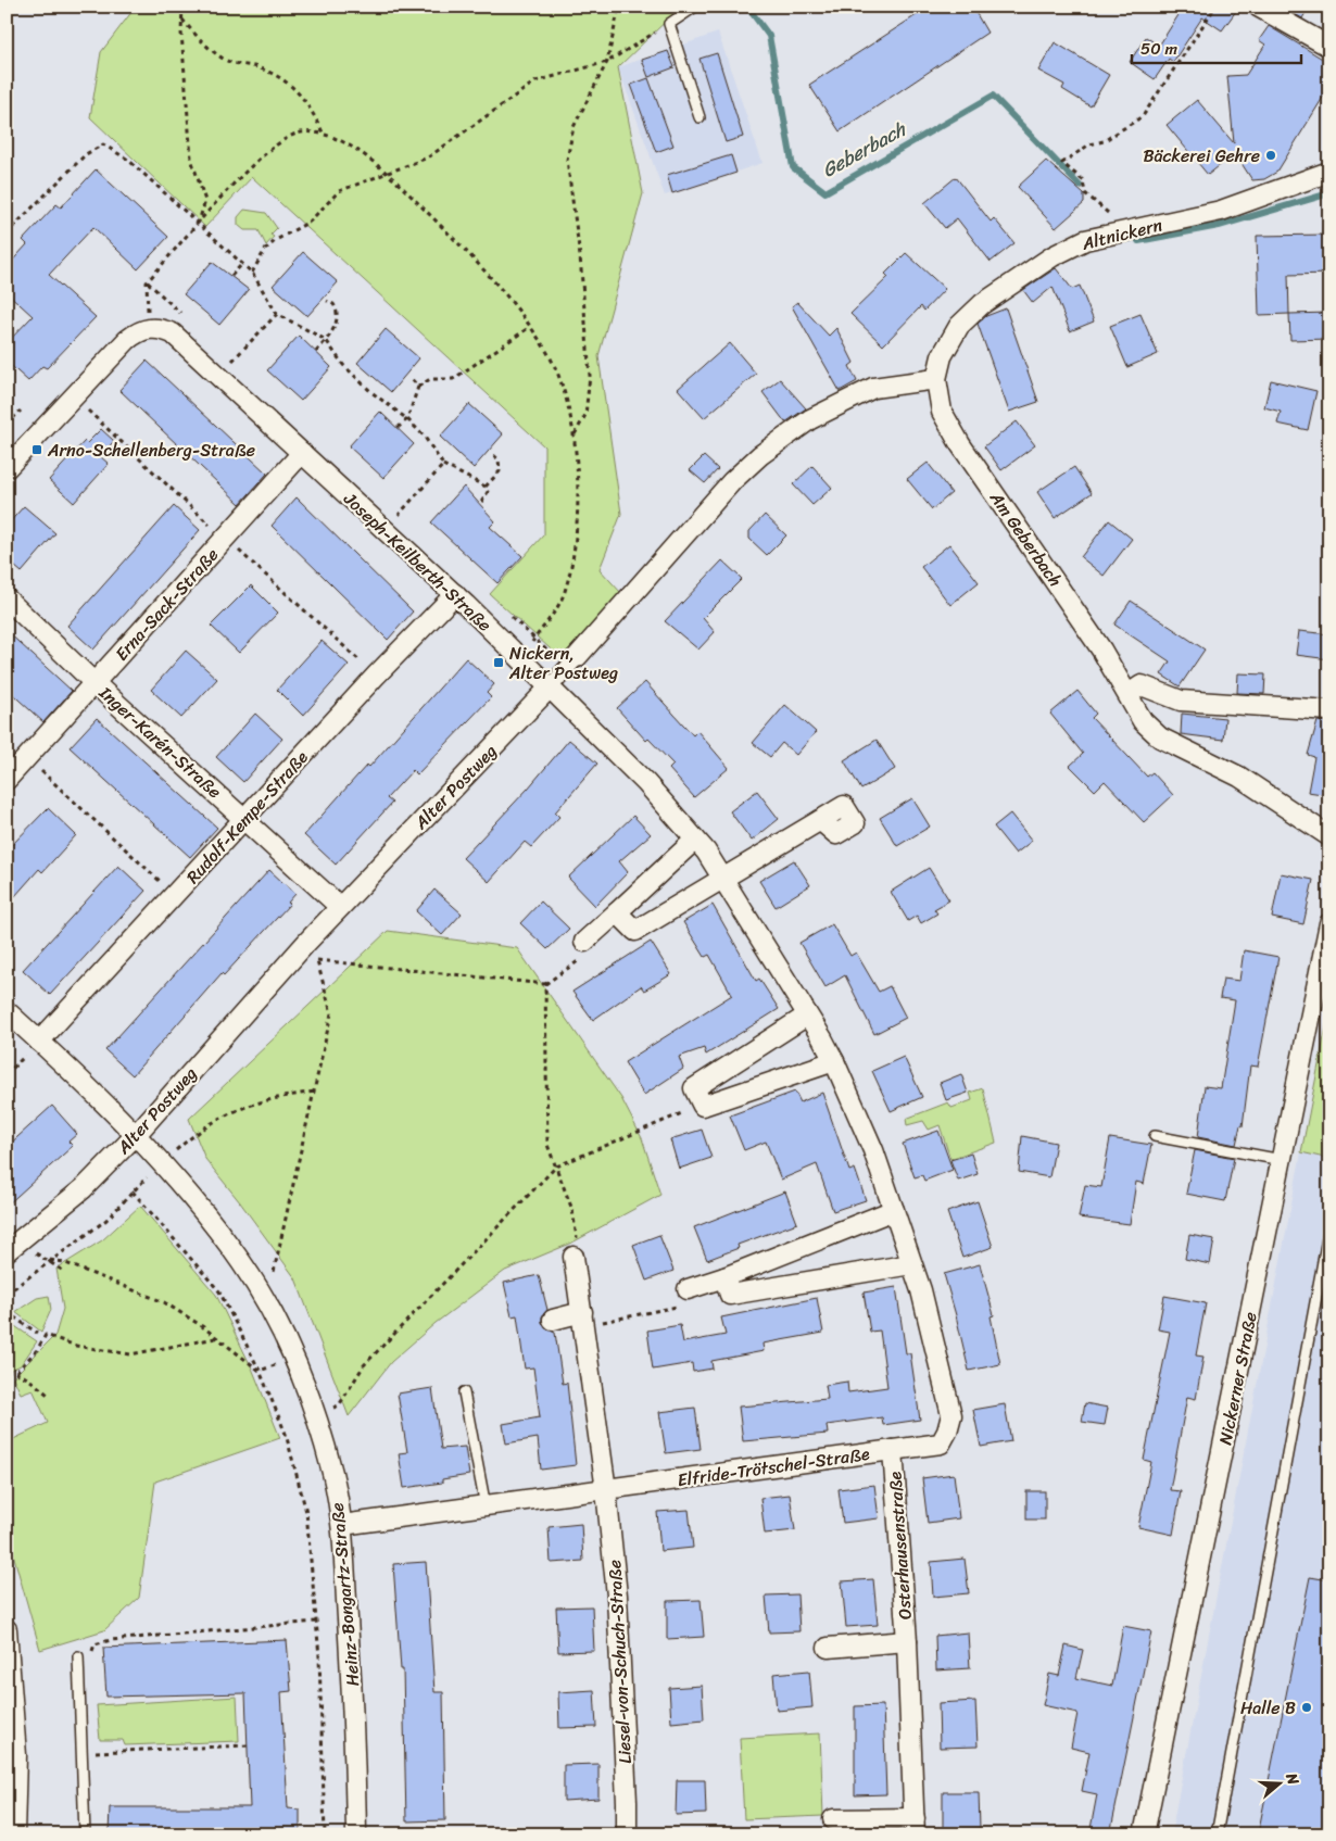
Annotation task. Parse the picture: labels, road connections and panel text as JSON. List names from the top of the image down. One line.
{"streets":{"street":["Altnickern","Am Geberbach","Joseph-Keilberth-Straße","Erna-Sack-Straße","Inger-Karén-Straße","Alter Postweg","Rudolf-Kempe-Straße","Nickerner Straße","Elfride-Trötschel-Straße","Osterhausenstraße","Heinz-Bongartz-Straße","Liesel-von-Schuch-Straße"]},"crossings":[["Altnickern","Am Geberbach"],["Altnickern","Alter Postweg"],["Am Geberbach","Alter Postweg"],["Joseph-Keilberth-Straße","Erna-Sack-Straße"],["Joseph-Keilberth-Straße","Alter Postweg"],["Joseph-Keilberth-Straße","Rudolf-Kempe-Straße"],["Joseph-Keilberth-Straße","Elfride-Trötschel-Straße"],["Erna-Sack-Straße","Inger-Karén-Straße"],["Inger-Karén-Straße","Alter Postweg"],["Inger-Karén-Straße","Rudolf-Kempe-Straße"],["Alter Postweg","Heinz-Bongartz-Straße"],["Rudolf-Kempe-Straße","Heinz-Bongartz-Straße"],["Elfride-Trötschel-Straße","Osterhausenstraße"],["Elfride-Trötschel-Straße","Heinz-Bongartz-Straße"],["Elfride-Trötschel-Straße","Liesel-von-Schuch-Straße"]],"water":["Geberbach"],"places":{"other":["Bäckerei Gehre","Halle B"],"transit":["Arno-Schellenberg-Straße","Nickern, Alter Postweg"]},"scale_bar":"50 m","north":"right"}
